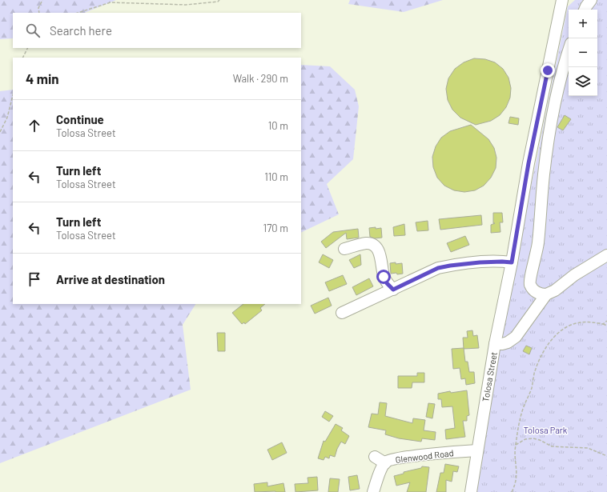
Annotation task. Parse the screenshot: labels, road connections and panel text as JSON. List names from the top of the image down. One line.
{"streets":{"street":["Tolosa Street","Glenwood Road"]},"crossings":[["Tolosa Street","Glenwood Road"]],"parks":["Tolosa Park"],"page":{"map_buttons":["+","−"],"search":"Search here","heading":["4 min","Walk · 290 m"],"list":[["Continue","Tolosa Street","10 m"],["Turn left","Tolosa Street","110 m"],["Turn left","Tolosa Street","170 m"],"Arrive at destination"]}}
